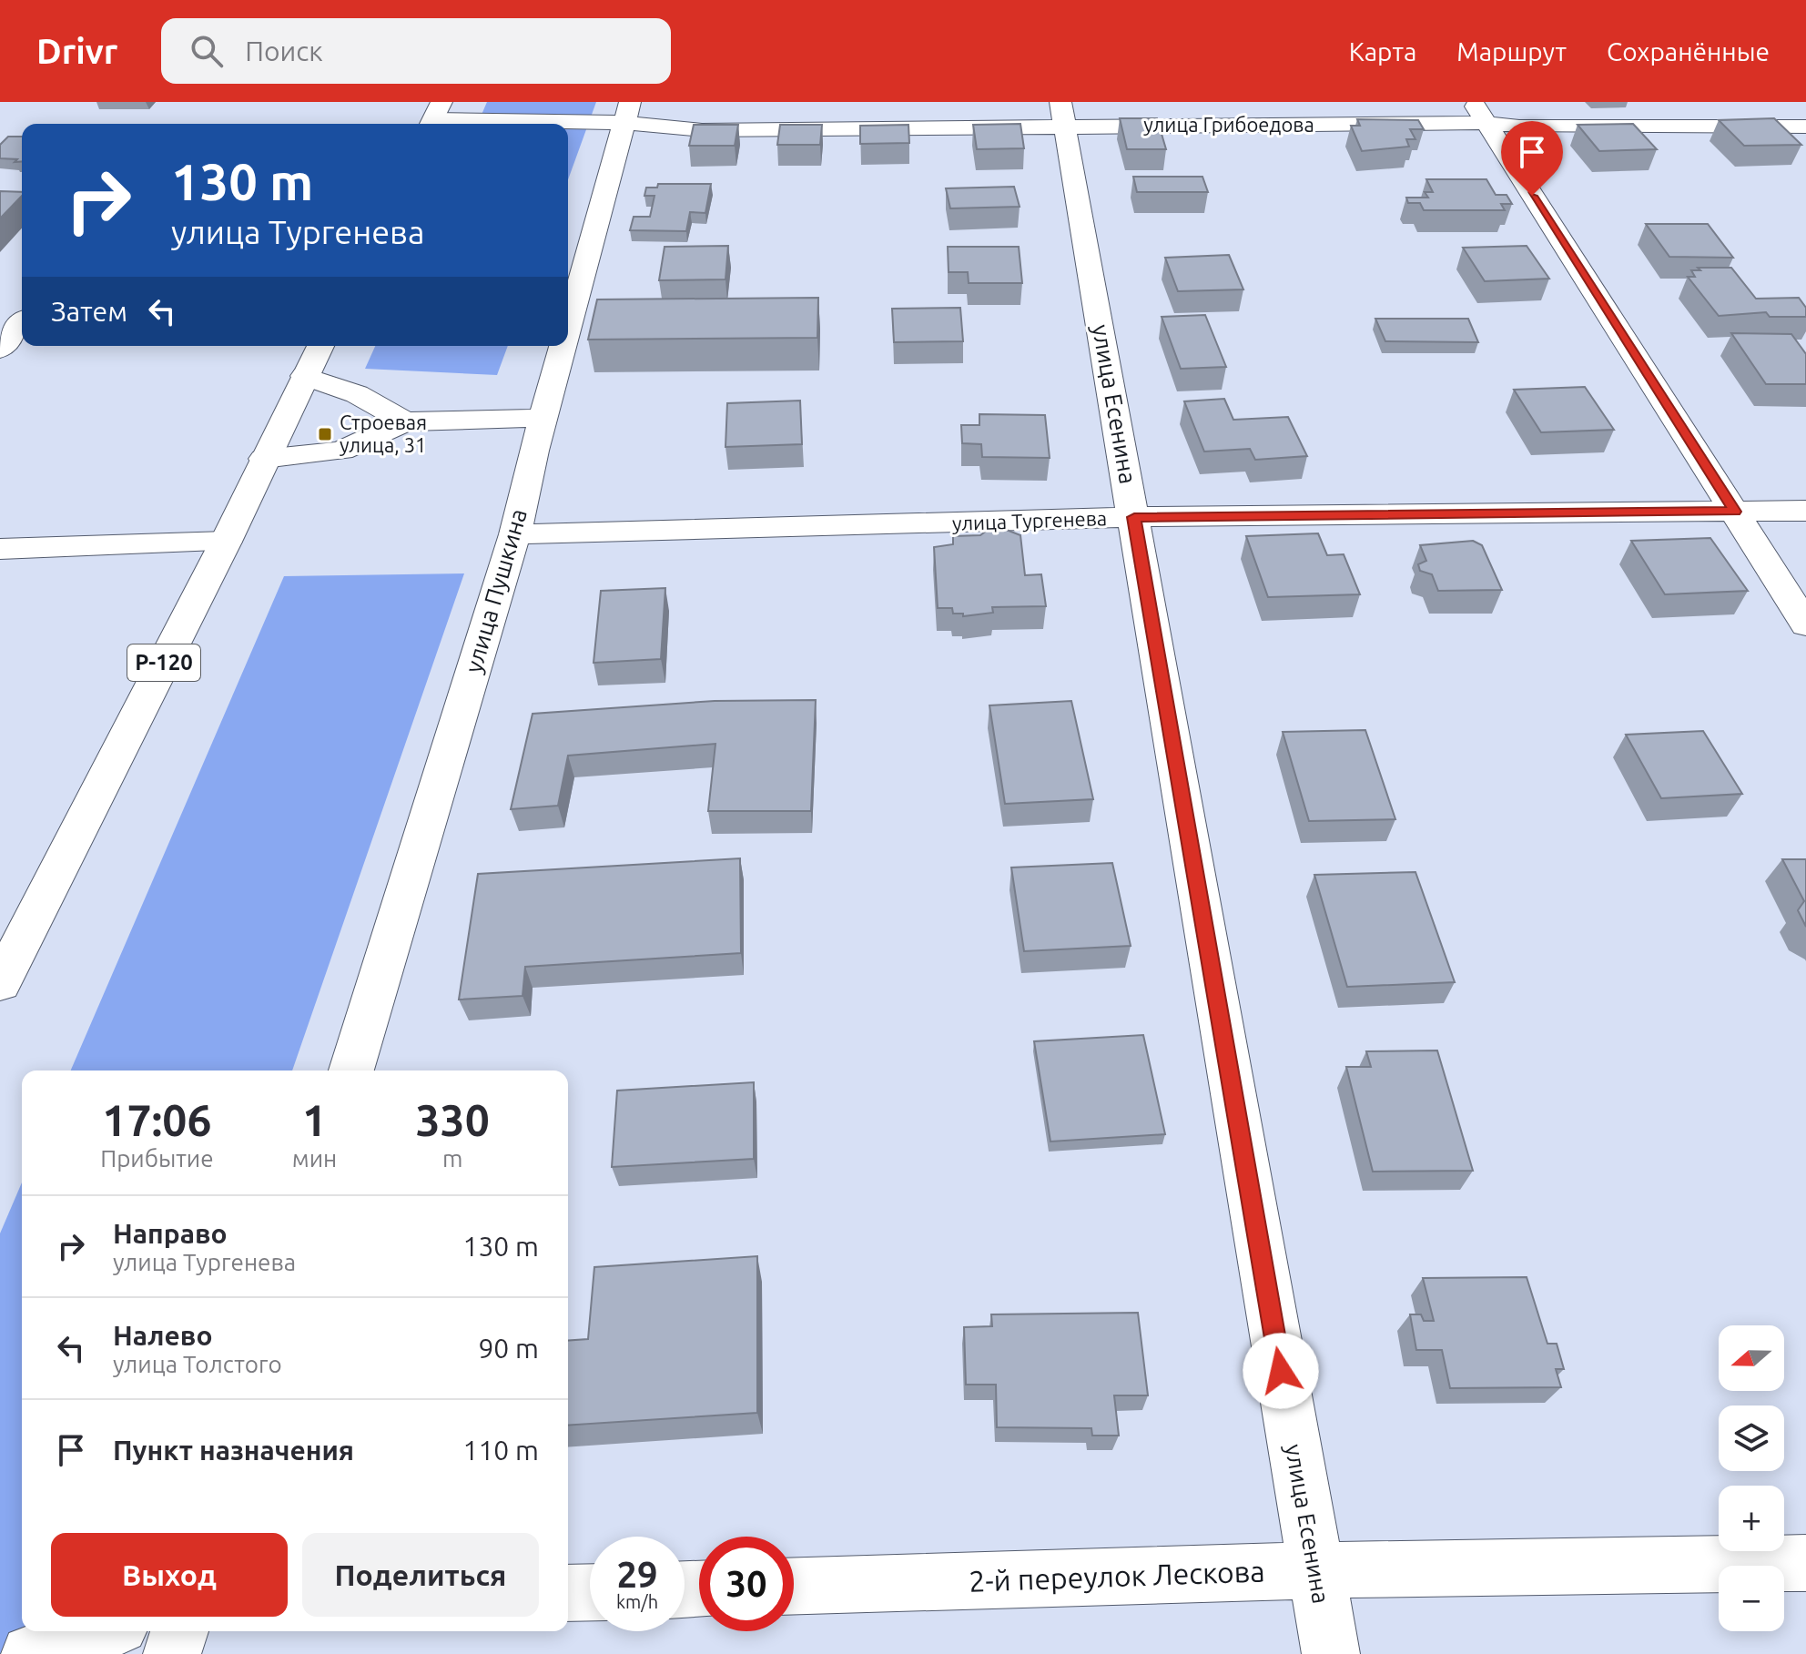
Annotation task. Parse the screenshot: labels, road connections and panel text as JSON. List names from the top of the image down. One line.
{"streets":{"street":["улица Грибоедова","улица Есенина","улица Тургенева","улица Пушкина","Р-120","2-й переулок Лескова"]},"crossings":[["улица Грибоедова","улица Есенина"],["улица Грибоедова","улица Пушкина"],["улица Есенина","улица Тургенева"],["улица Есенина","2-й переулок Лескова"],["улица Тургенева","улица Пушкина"]],"places":{"transit":["Строевая улица, 31"]},"north":"left","page":{"header":"Drivr","search":"Поиск","nav":["Карта","Маршрут","Сохранённые"],"turn":["130 m","улица Тургенева"],"then":"Затем","eta":["17:06","Прибытие","1","мин","330","m"],"list":[{"name":"Направо","note":"улица Тургенева","value":"130 m"},{"name":"Налево","note":"улица Толстого","value":"90 m"},{"name":"Пункт назначения","value":"110 m"}],"map_buttons":["+","−"],"buttons":["Выход","Поделиться"],"speed":"29 km/h","limit":"30"}}
